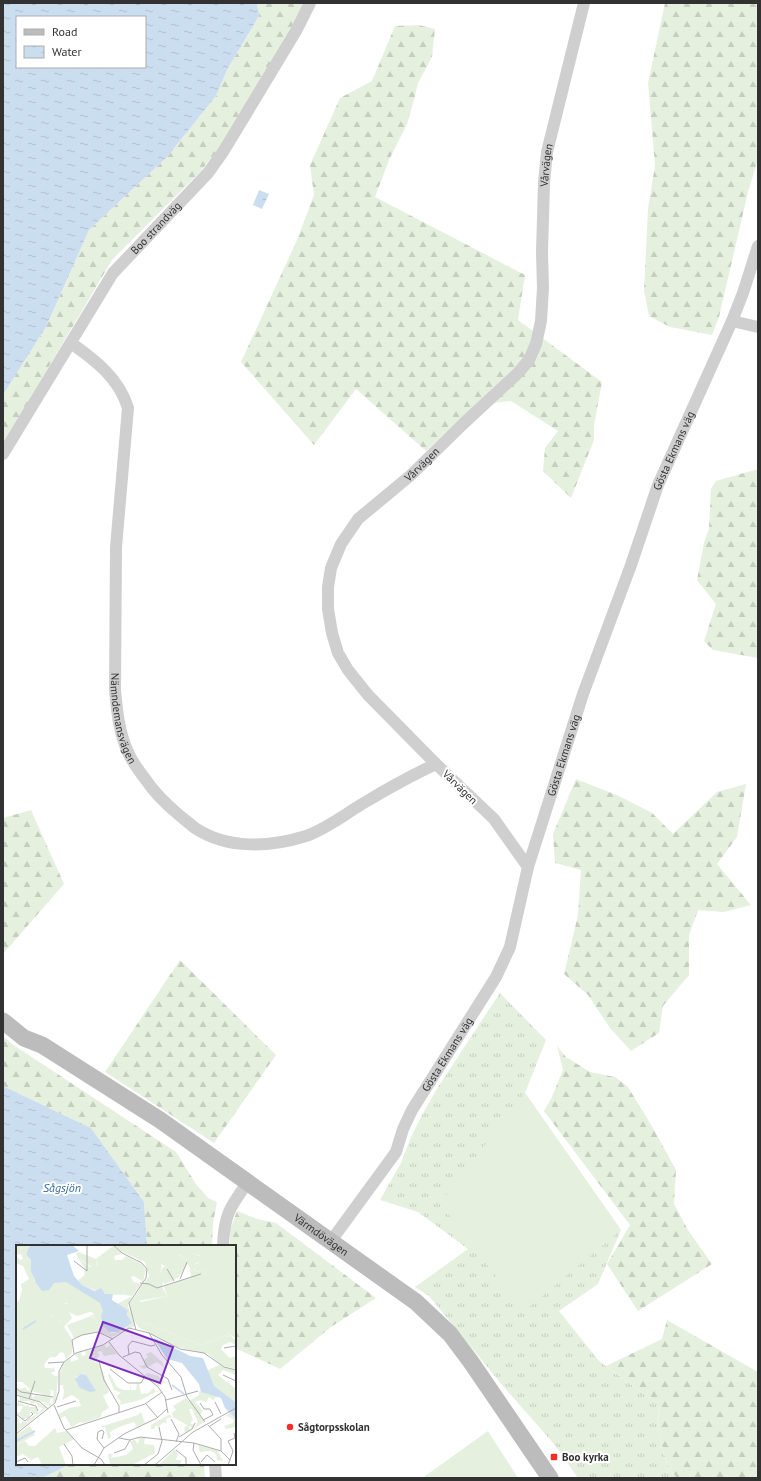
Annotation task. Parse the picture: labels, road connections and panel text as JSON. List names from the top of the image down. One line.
{"streets":{"main road":["Värmdövägen"],"street":["Vårvägen","Boo strandväg","Gösta Ekmans väg","Nämndemansvägen"]},"crossings":[["Vårvägen","Gösta Ekmans väg"],["Vårvägen","Nämndemansvägen"],["Boo strandväg","Nämndemansvägen"],["Gösta Ekmans väg","Värmdövägen"]],"water":["Sågsjön"],"places":{"other":["Sågtorpsskolan"],"transit":["Boo kyrka"]},"legend":["Road","Water"]}
